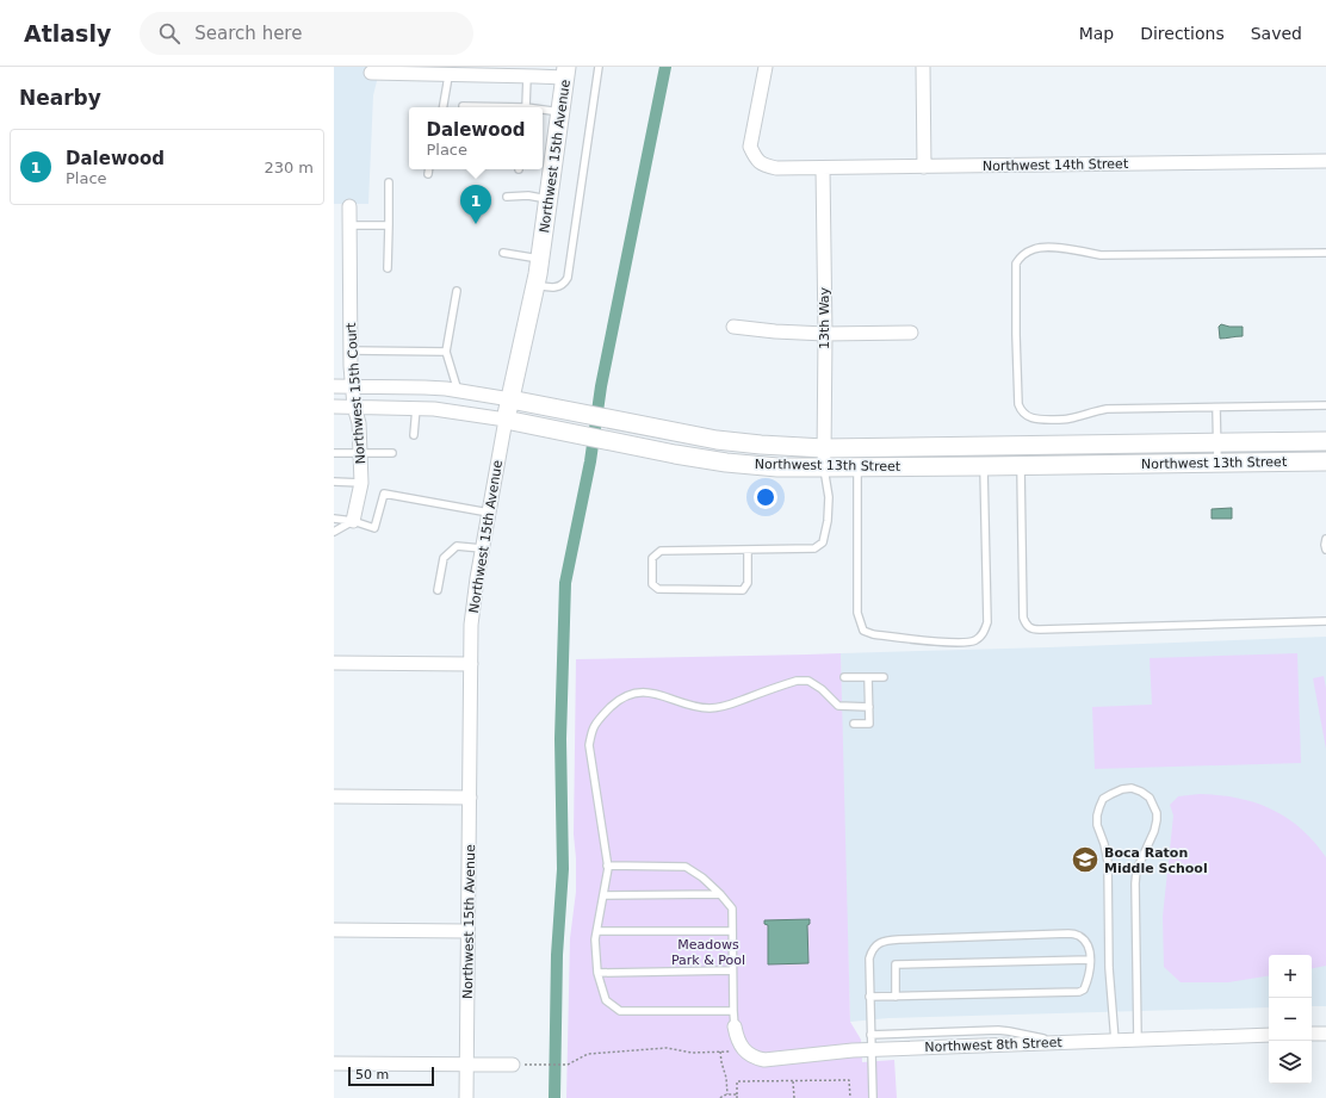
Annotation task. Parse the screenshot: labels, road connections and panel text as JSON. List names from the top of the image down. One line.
{"streets":{"street":["Northwest 15th Avenue","Northwest 14th Street","13th Way","Northwest 15th Court","Northwest 13th Street","Northwest 8th Street"]},"crossings":[["Northwest 15th Avenue","Northwest 13th Street"],["Northwest 14th Street","13th Way"],["13th Way","Northwest 13th Street"],["Northwest 15th Court","Northwest 13th Street"]],"parks":["Meadows Park & Pool"],"places":{"school or university":["Boca Raton Middle School"]},"scale_bar":"50 m","page":{"header":"Atlasly","search":"Search here","nav":["Map","Directions","Saved"],"heading":"Nearby","popup":["Dalewood","Place"],"list":[{"mark":"1","name":"Dalewood","note":"Place","value":"230 m"}],"pins":"1","map_buttons":["+","−"],"scale":"50 m"}}
